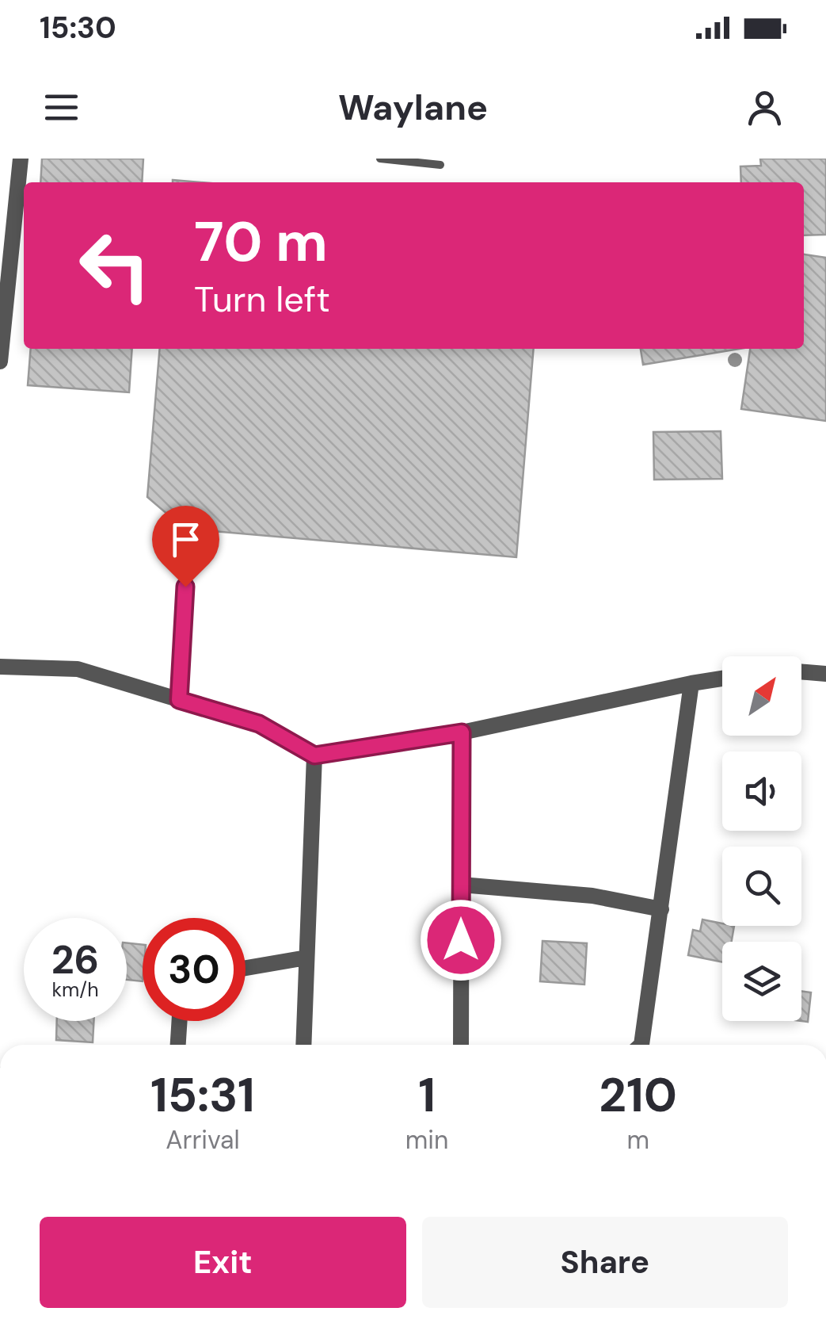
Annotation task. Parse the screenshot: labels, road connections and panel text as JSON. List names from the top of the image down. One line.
{"north":"top right","page":{"status":"15:30","header":"Waylane","turn":["70 m","Turn left"],"speed":"26 km/h","limit":"30","eta":["15:31","Arrival","1","min","210","m"],"buttons":["Exit","Share"]}}
